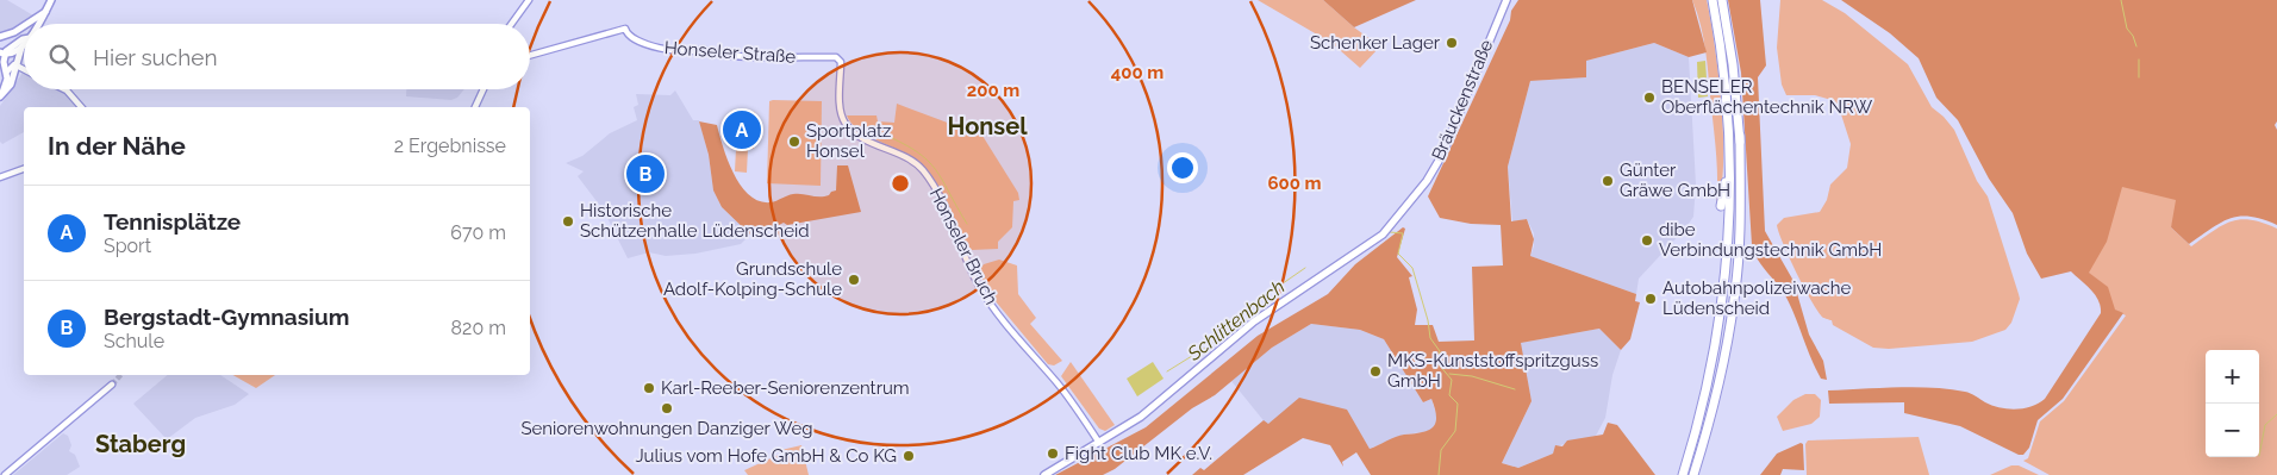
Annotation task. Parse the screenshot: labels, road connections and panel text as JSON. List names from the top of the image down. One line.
{"streets":{"main road":["Bräuckenstraße"],"street":["Honseler Straße","Honseler Bruch"]},"crossings":[["Honseler Straße","Honseler Bruch"],["Bräuckenstraße","Honseler Bruch"]],"districts":["Honsel","Staberg"],"water":["Schlittenbach"],"places":["Schenker Lager","BENSELER Oberflächentechnik NRW","Sportplatz Honsel","Günter Gräwe GmbH","Historische Schützenhalle Lüdenscheid","dibe Verbindungstechnik GmbH","Grundschule Adolf-Kolping-Schule","Autobahnpolizeiwache Lüdenscheid","MKS-Kunststoffspritzguss GmbH","Karl-Reeber-Seniorenzentrum","Seniorenwohnungen Danziger Weg","Fight Club MK e.V.","Julius vom Hofe GmbH & Co KG"],"page":{"search":"Hier suchen","heading":["In der Nähe","2 Ergebnisse"],"pins":["A","B"],"list":[{"mark":"A","name":"Tennisplätze","note":"Sport","value":"670 m"},{"mark":"B","name":"Bergstadt-Gymnasium","note":"Schule","value":"820 m"}],"map_buttons":["+","−"]},"rings":["400 m","200 m","600 m"]}
